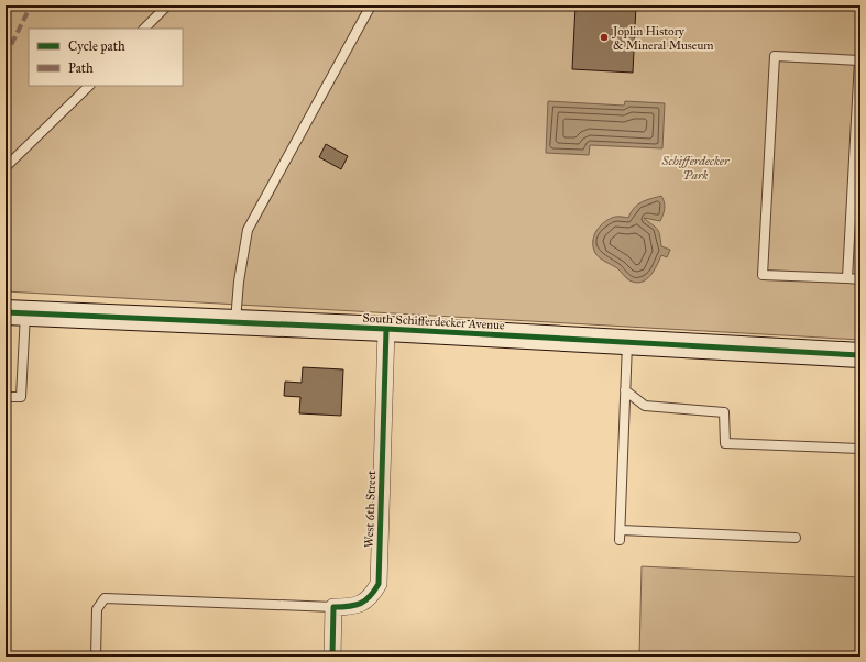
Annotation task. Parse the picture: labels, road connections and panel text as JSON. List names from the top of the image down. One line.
{"streets":{"main road":["South Schifferdecker Avenue"],"street":["West 6th Street"]},"crossings":[["South Schifferdecker Avenue","West 6th Street"]],"parks":["Schifferdecker Park"],"places":["Joplin History & Mineral Museum"],"legend":["Cycle path","Path"]}
